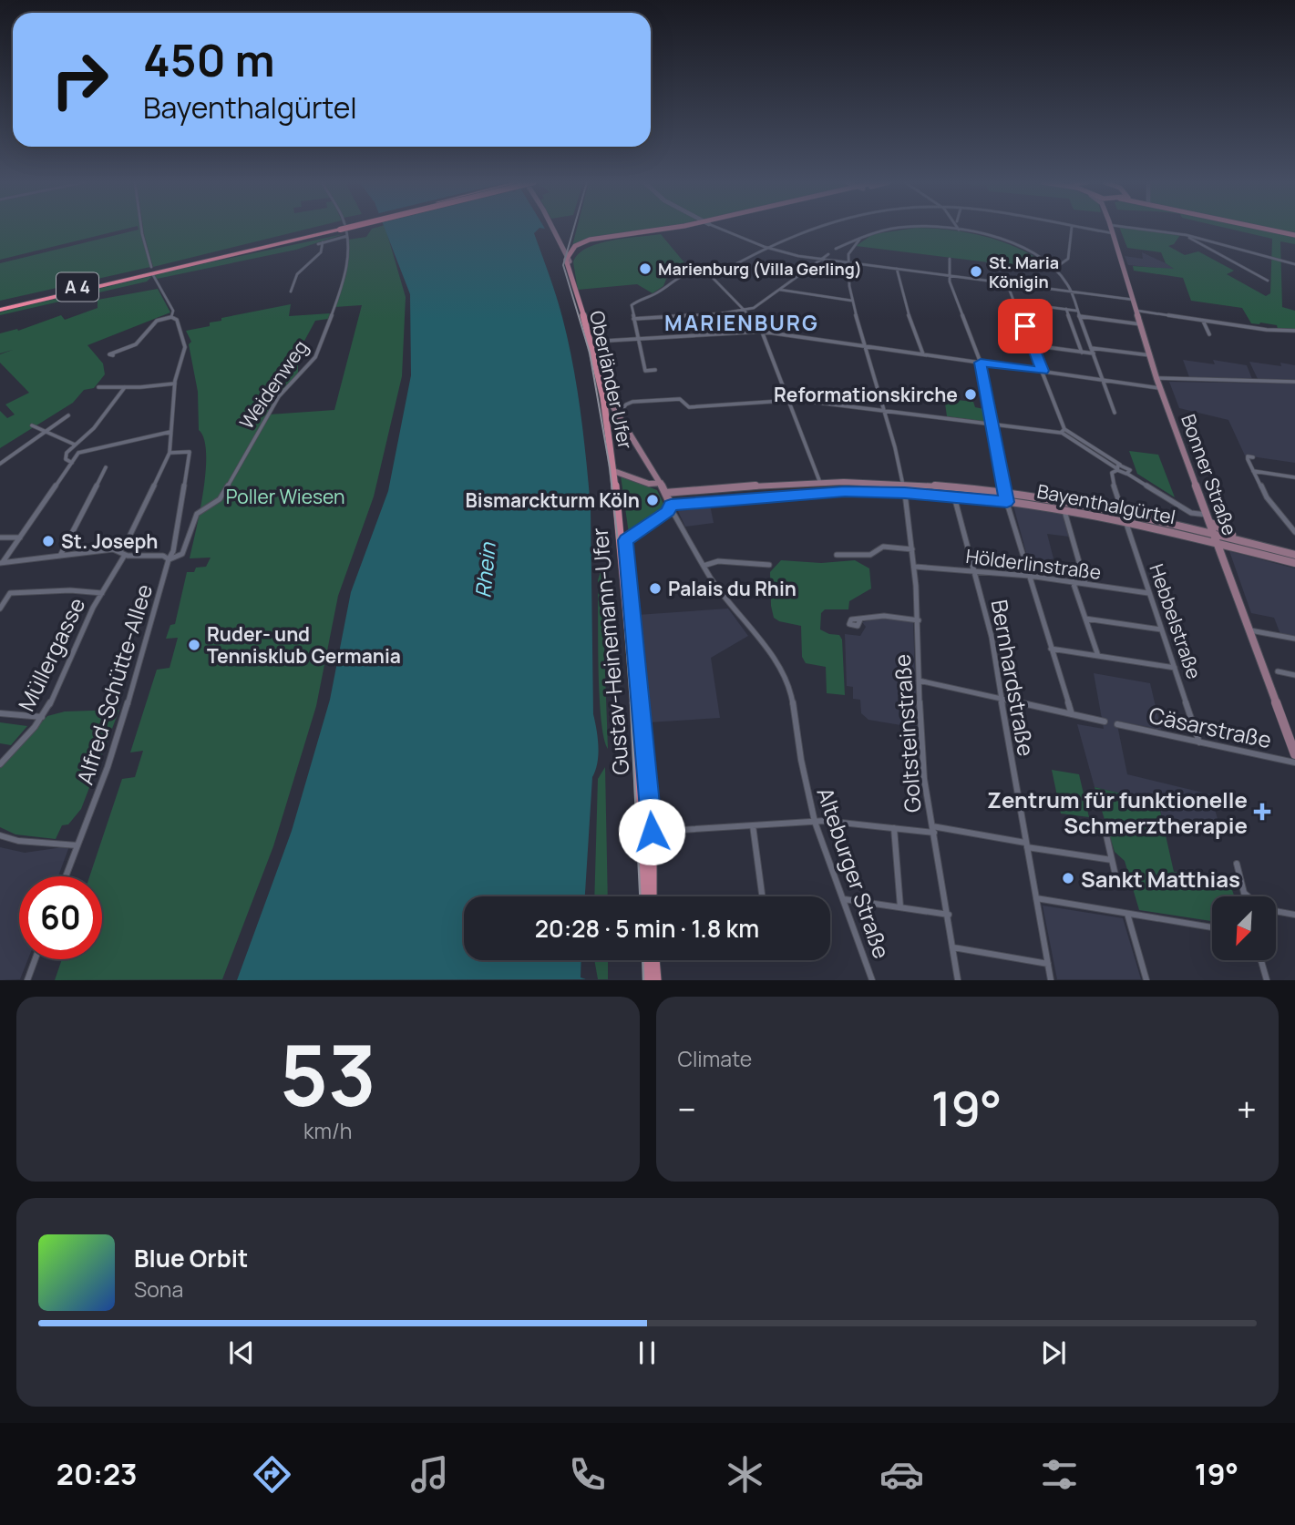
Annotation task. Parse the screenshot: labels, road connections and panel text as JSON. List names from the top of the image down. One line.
{"streets":{"highway":["A 4"],"main road":["Oberländer Ufer","Bonner Straße","Bayenthalgürtel","Gustav-Heinemann-Ufer"],"street":["Weidenweg","Hölderlinstraße","Hebbelstraße","Müllergasse","Bernhardstraße","Alfred-Schütte-Allee","Cäsarstraße","Goltsteinstraße","Alteburger Straße"]},"crossings":[["Oberländer Ufer","Gustav-Heinemann-Ufer"],["Weidenweg","Alfred-Schütte-Allee"],["Bonner Straße","Bayenthalgürtel"],["Bayenthalgürtel","Hebbelstraße"],["Bayenthalgürtel","Gustav-Heinemann-Ufer"],["Bayenthalgürtel","Bernhardstraße"],["Bayenthalgürtel","Goltsteinstraße"],["Bayenthalgürtel","Alteburger Straße"],["Hölderlinstraße","Hebbelstraße"],["Hölderlinstraße","Bernhardstraße"],["Hölderlinstraße","Goltsteinstraße"],["Hebbelstraße","Cäsarstraße"],["Müllergasse","Alfred-Schütte-Allee"]],"districts":["MARIENBURG"],"water":["Rhein"],"parks":["Poller Wiesen"],"places":{"other":["Marienburg (Villa Gerling)","St. Maria Königin","Reformationskirche","Bismarckturm Köln","St. Joseph","Palais du Rhin","Ruder- und Tennisklub Germania","Sankt Matthias"],"health":["Zentrum für funktionelle Schmerztherapie"]},"north":"bottom left","page":{"turn":["450 m","Bayenthalgürtel"],"limit":"60","trip":"20:28 · 5 min · 1.8 km","tile":[["53","km/h"],"Climate"],"heat":["−","19°","+"],"song":["Blue Orbit","Sona"],"tabs":["20:23","19°"]}}
